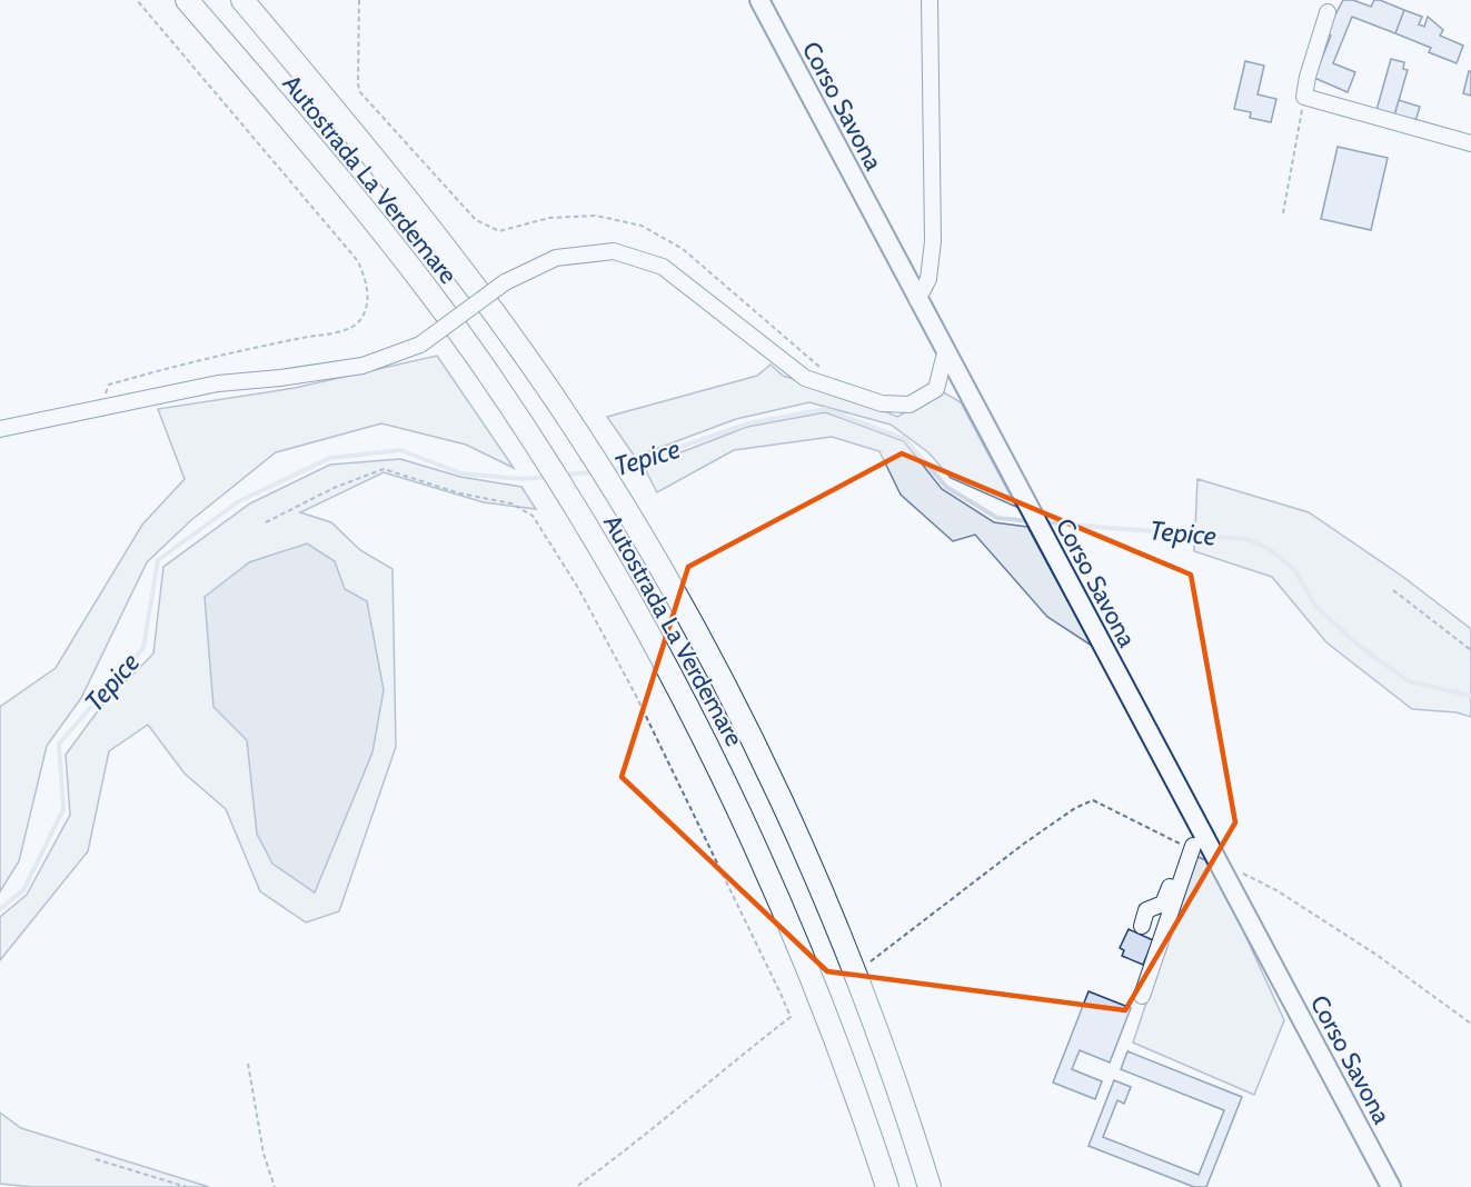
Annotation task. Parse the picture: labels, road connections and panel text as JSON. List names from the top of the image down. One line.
{"streets":{"highway":["Autostrada La Verdemare"],"main road":["Corso Savona"]},"water":["Tepice"]}
